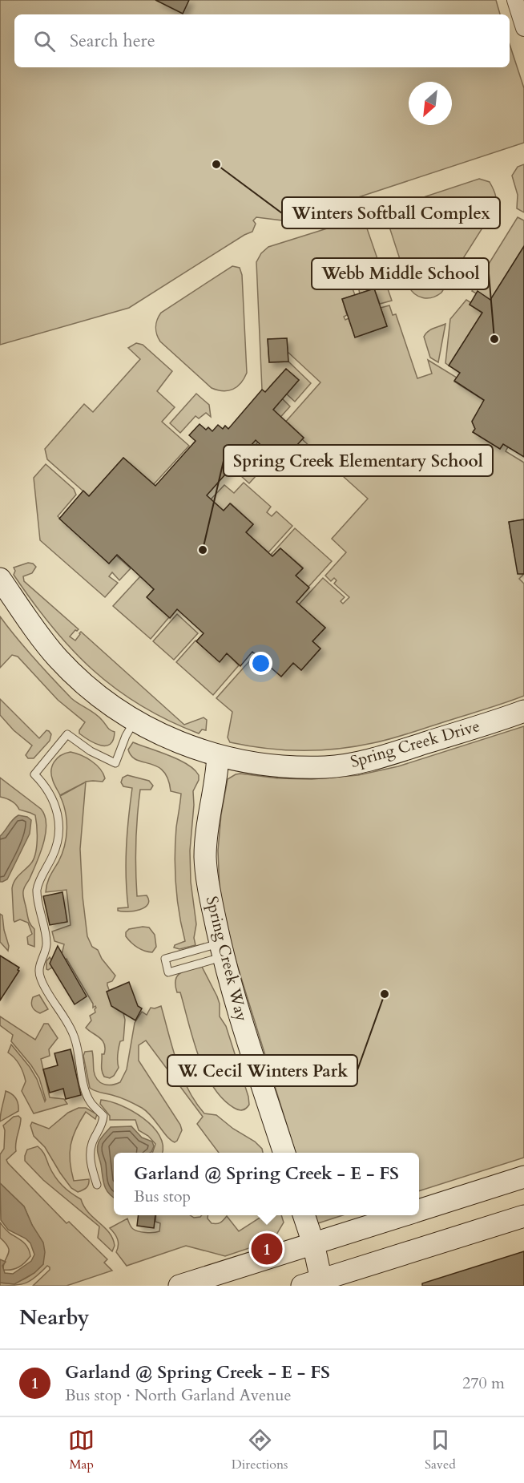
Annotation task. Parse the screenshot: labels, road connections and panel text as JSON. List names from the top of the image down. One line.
{"streets":{"street":["Spring Creek Drive","Spring Creek Way"]},"crossings":[["Spring Creek Drive","Spring Creek Way"]],"places":["Winters Softball Complex","Webb Middle School","Spring Creek Elementary School","W. Cecil Winters Park"],"north":"bottom left","page":{"search":"Search here","popup":["Garland @ Spring Creek - E - FS","Bus stop"],"pins":"1","heading":"Nearby","list":[{"mark":"1","name":"Garland @ Spring Creek - E - FS","note":"Bus stop · North Garland Avenue","value":"270 m"}],"nav":["Map","Directions","Saved"]}}
